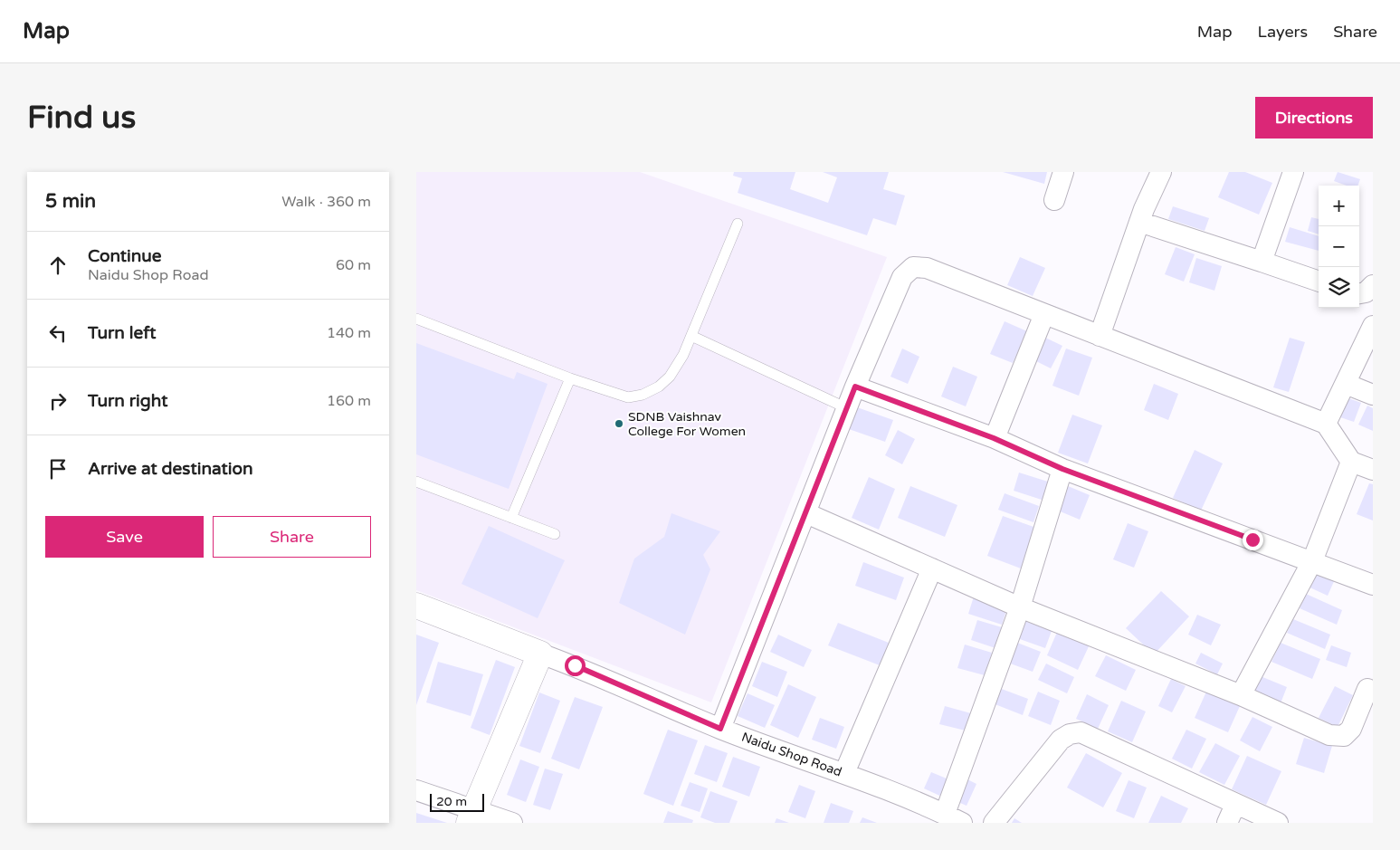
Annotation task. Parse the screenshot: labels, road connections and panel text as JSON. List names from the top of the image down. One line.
{"streets":{"street":["Naidu Shop Road"]},"places":["SDNB Vaishnav College For Women"],"scale_bar":"20 m","page":{"header":"Map","nav":["Map","Layers","Share"],"buttons":["Directions",["Save","Share"]],"title":"Find us","heading":["5 min","Walk · 360 m"],"map_buttons":["+","−"],"list":[["Continue","Naidu Shop Road","60 m"],["Turn left","140 m"],["Turn right","160 m"],"Arrive at destination"],"scale":"20 m"}}
